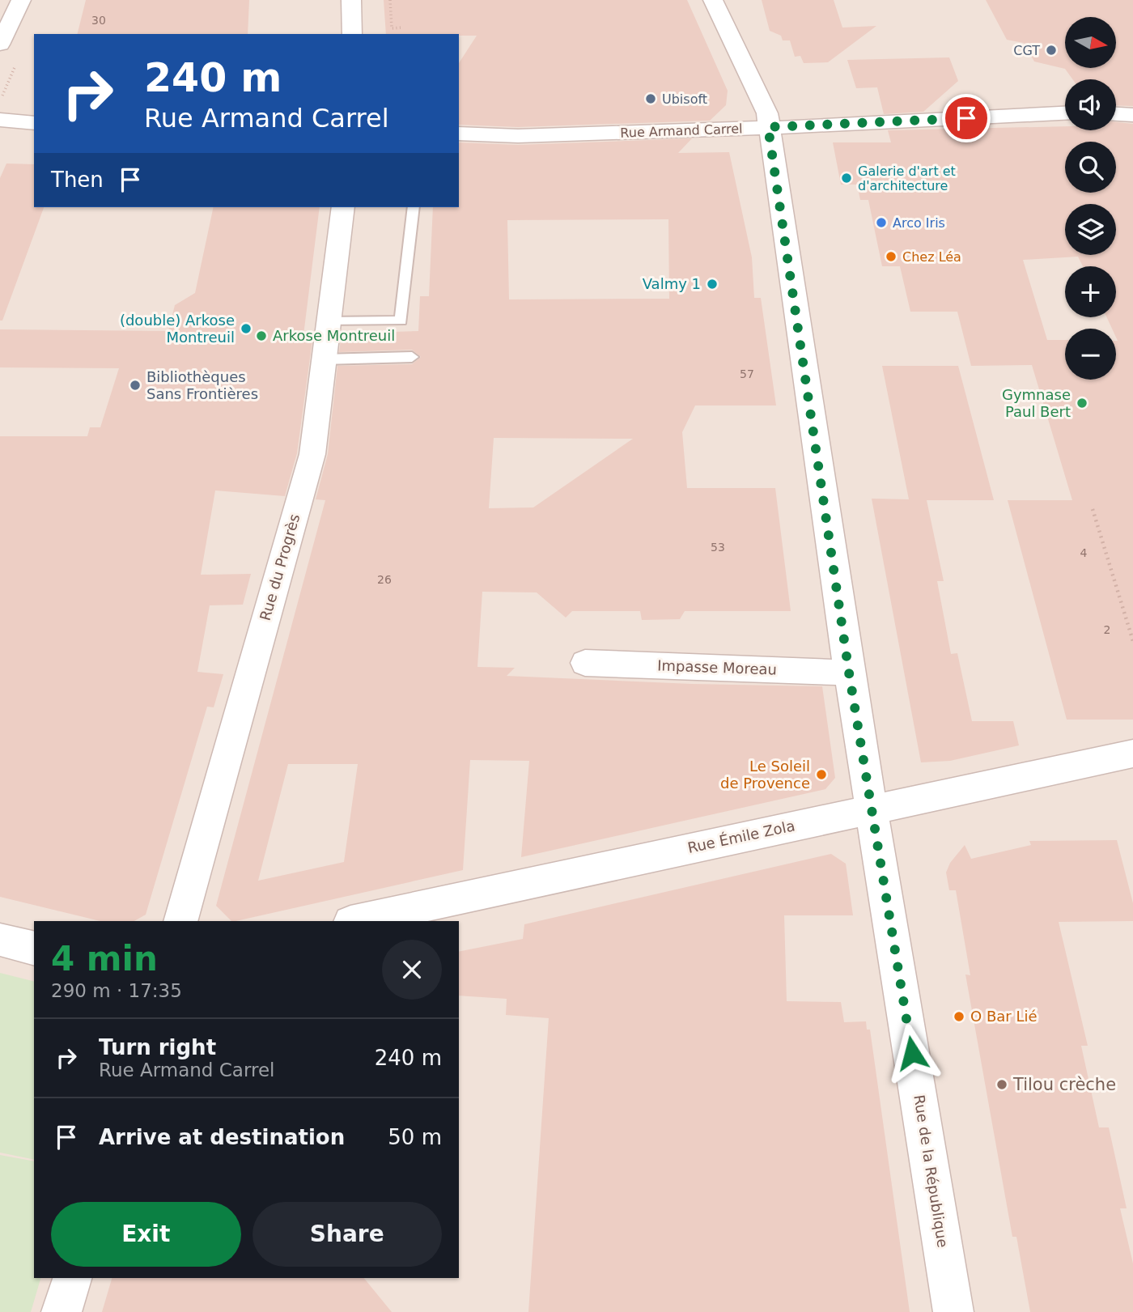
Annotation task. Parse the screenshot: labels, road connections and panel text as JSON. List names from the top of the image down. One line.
{"streets":{"street":["Rue Armand Carrel","Rue du Progrès","Impasse Moreau","Rue Émile Zola","Rue de la République"]},"crossings":[["Rue Armand Carrel","Rue de la République"],["Impasse Moreau","Rue de la République"],["Rue Émile Zola","Rue de la République"]],"places":["CGT","Ubisoft","Galerie d'art et d'architecture","Arco Iris","Chez Léa","Valmy 1","(double) Arkose Montreuil","Arkose Montreuil","Bibliothèques Sans Frontières","Gymnase Paul Bert","Le Soleil de Provence","O Bar Lié","Tilou crèche"],"house_numbers":["30","57","53","4","26","2"],"north":"right","page":{"map_buttons":["+","−"],"turn":["240 m","Rue Armand Carrel"],"then":"Then","heading":["4 min","290 m · 17:35"],"list":[{"name":"Turn right","note":"Rue Armand Carrel","value":"240 m"},{"name":"Arrive at destination","value":"50 m"}],"buttons":["Exit","Share"]}}
